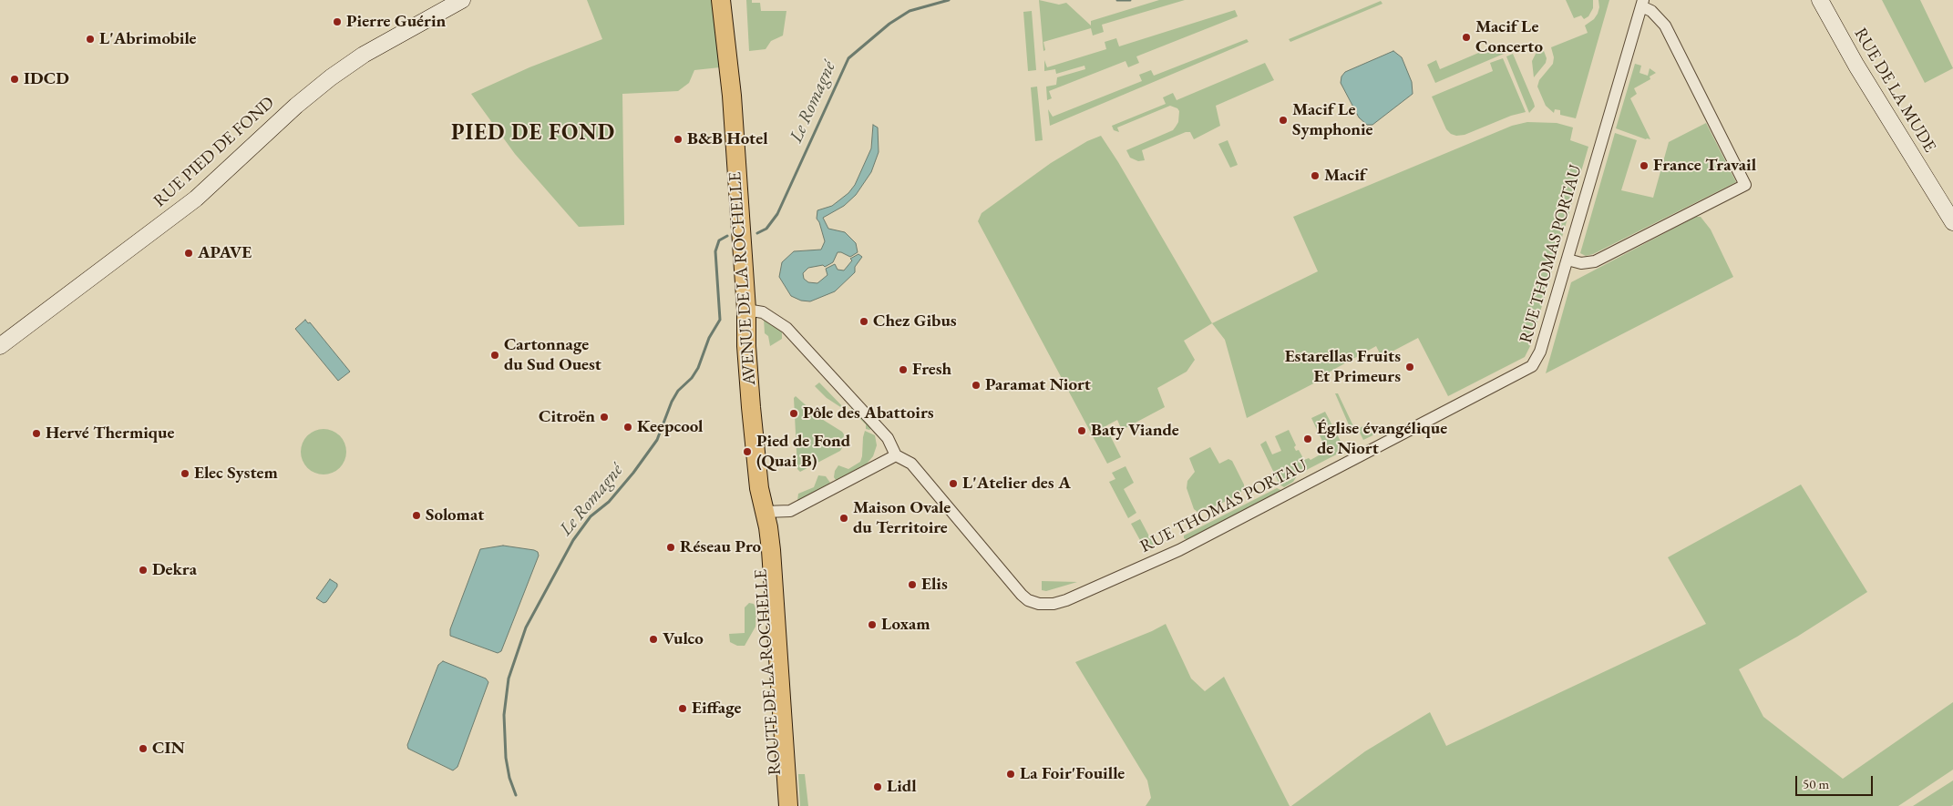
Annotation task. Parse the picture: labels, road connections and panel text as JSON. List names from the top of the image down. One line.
{"streets":{"main road":["RUE DE LA MUDE","RUE PIED DE FOND","AVENUE DE LA ROCHELLE","ROUTE DE LA ROCHELLE"],"street":["RUE THOMAS PORTAU"]},"crossings":[["RUE THOMAS PORTAU","AVENUE DE LA ROCHELLE"],["RUE THOMAS PORTAU","ROUTE DE LA ROCHELLE"],["AVENUE DE LA ROCHELLE","ROUTE DE LA ROCHELLE"]],"districts":["PIED DE FOND"],"water":["Le Romagné"],"places":["Pierre Guérin","Macif Le Concerto","L'Abrimobile","IDCD","Macif Le Symphonie","B&B Hotel","France Travail","Macif","APAVE","Chez Gibus","Cartonnage du Sud Ouest","Estarellas Fruits Et Primeurs","Fresh","Paramat Niort","Pôle des Abattoirs","Citroën","Keepcool","Baty Viande","Hervé Thermique","Église évangélique de Niort","Pied de Fond (Quai B)","Elec System","L'Atelier des A","Solomat","Maison Ovale du Territoire","Réseau Pro","Dekra","Elis","Loxam","Vulco","Eiffage","CIN","La Foir'Fouille","Lidl"],"scale_bar":"50 m"}
